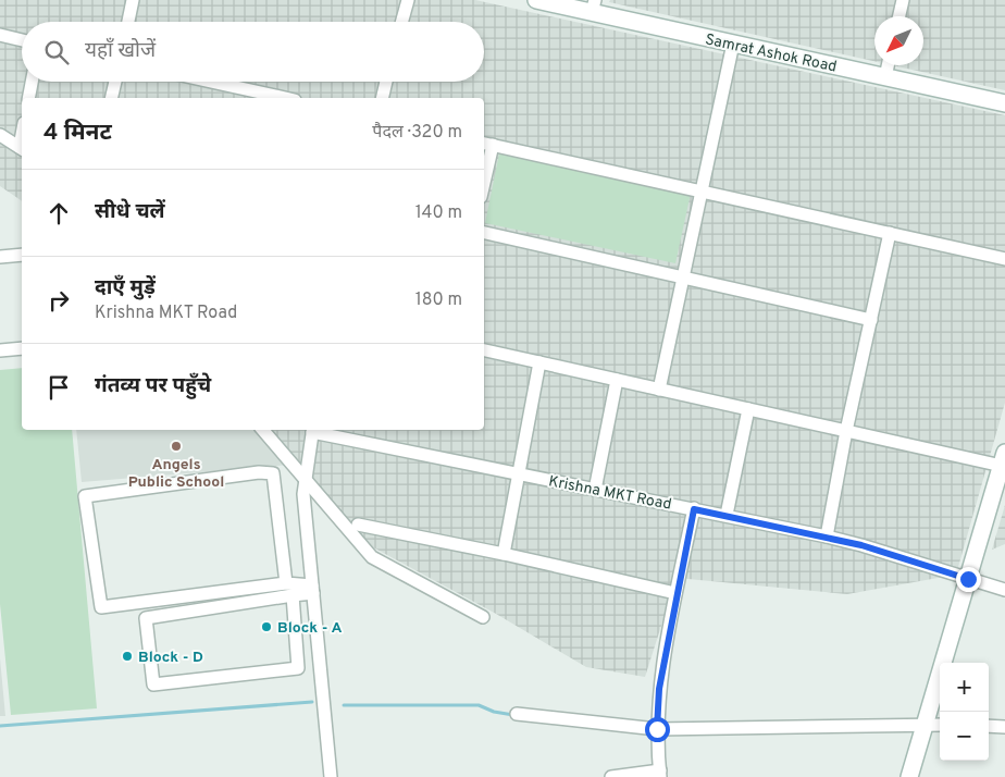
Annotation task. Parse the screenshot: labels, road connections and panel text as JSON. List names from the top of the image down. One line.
{"streets":{"street":["Samrat Ashok Road","Krishna MKT Road"]},"places":["Angels Public School","Block - A","Block - D"],"north":"bottom left","page":{"search":"यहाँ खोजें","heading":["4 मिनट","पैदल · 320 m"],"list":[["सीधे चलें","140 m"],["दाएँ मुड़ें","Krishna MKT Road","180 m"],"गंतव्य पर पहुँचे"],"map_buttons":["+","−"]}}
